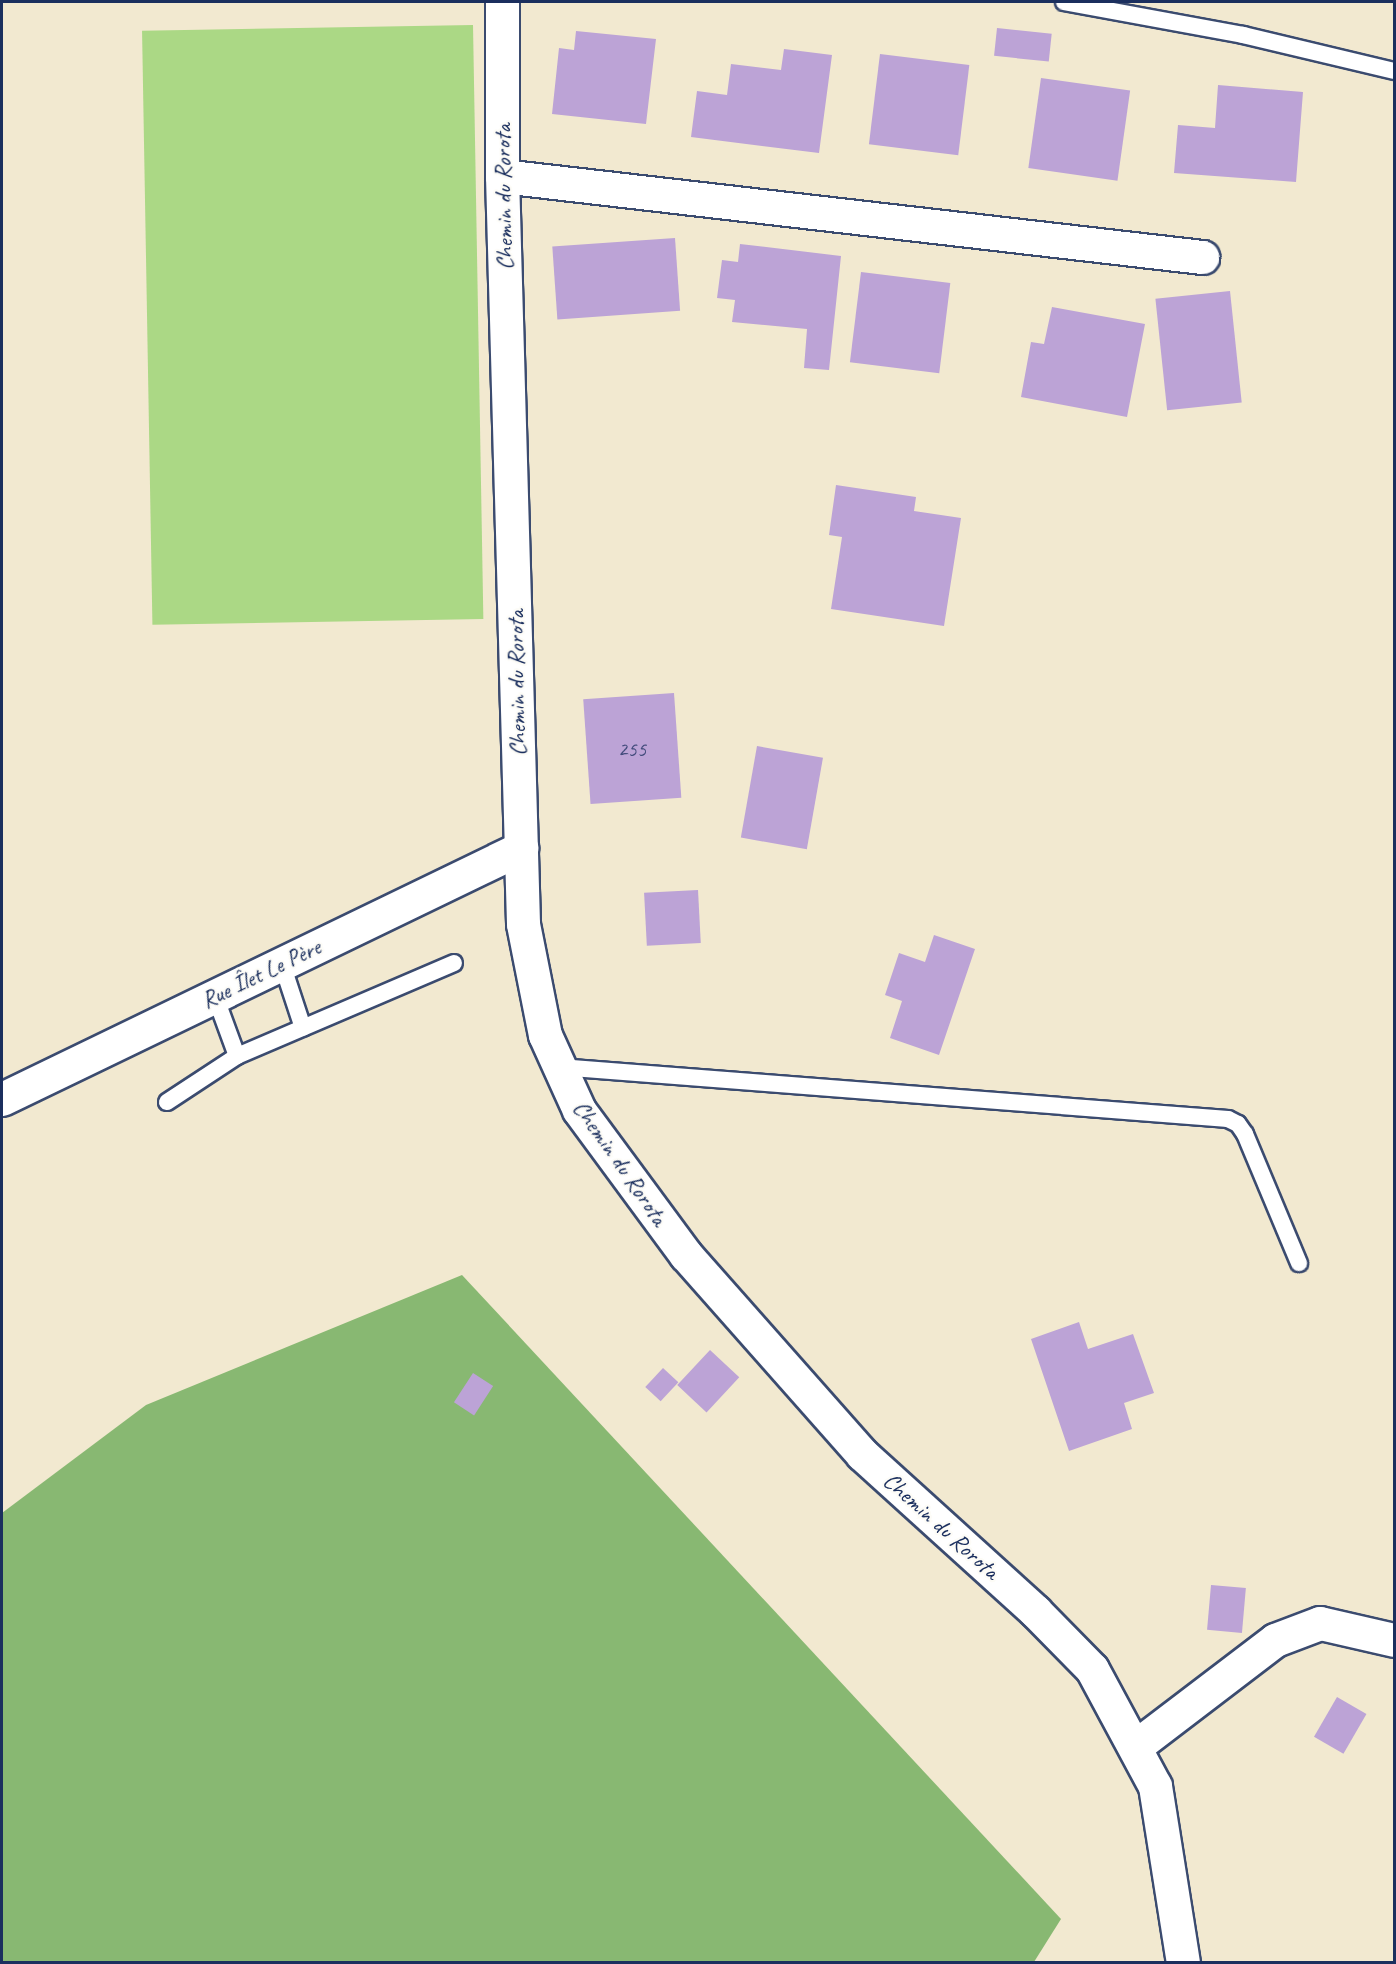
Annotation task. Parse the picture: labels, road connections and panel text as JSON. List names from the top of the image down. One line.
{"streets":{"street":["Chemin du Rorota","Rue Îlet Le Père"]},"crossings":[["Chemin du Rorota","Rue Îlet Le Père"]],"house_numbers":["255"]}
